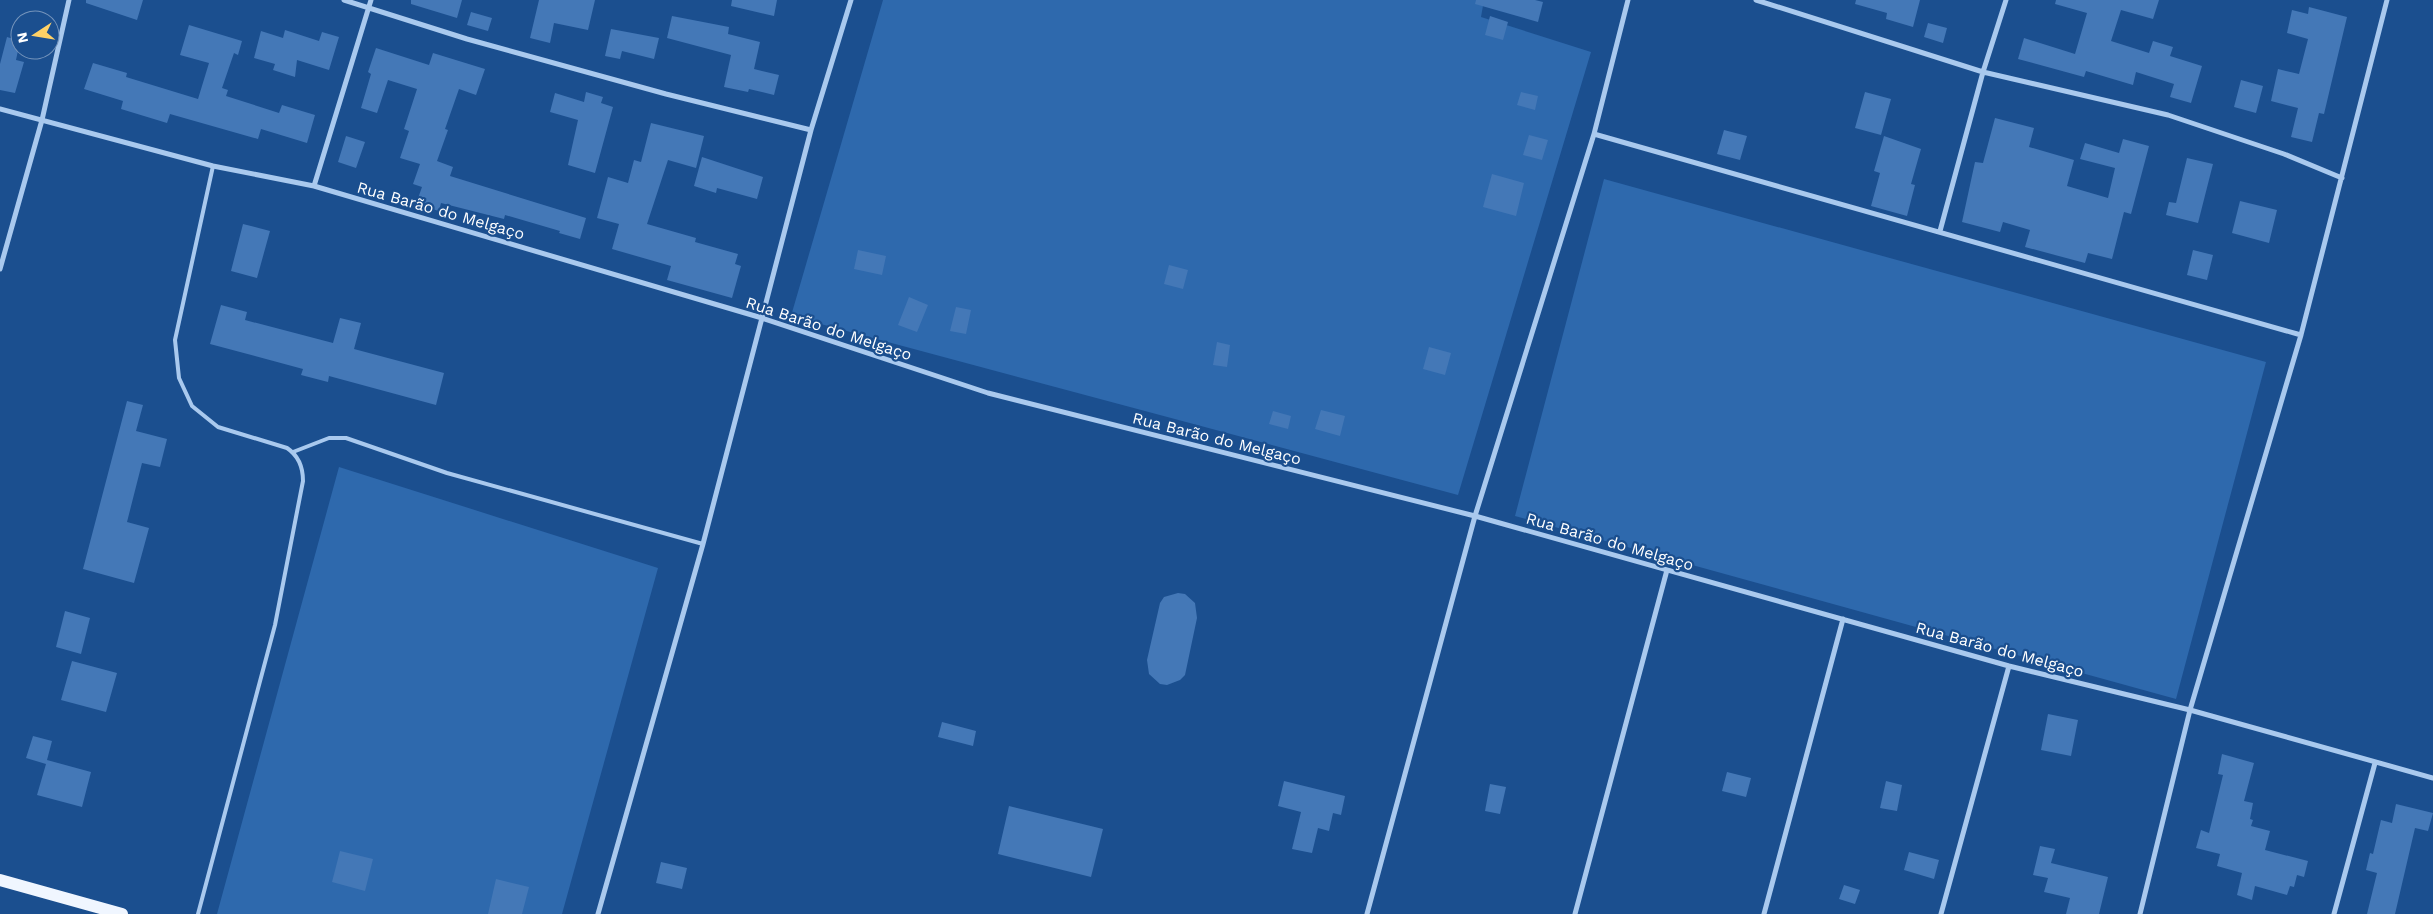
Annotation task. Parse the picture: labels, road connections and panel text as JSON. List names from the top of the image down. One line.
{"streets":{"street":["Rua Barão do Melgaço"]},"north":"left"}
